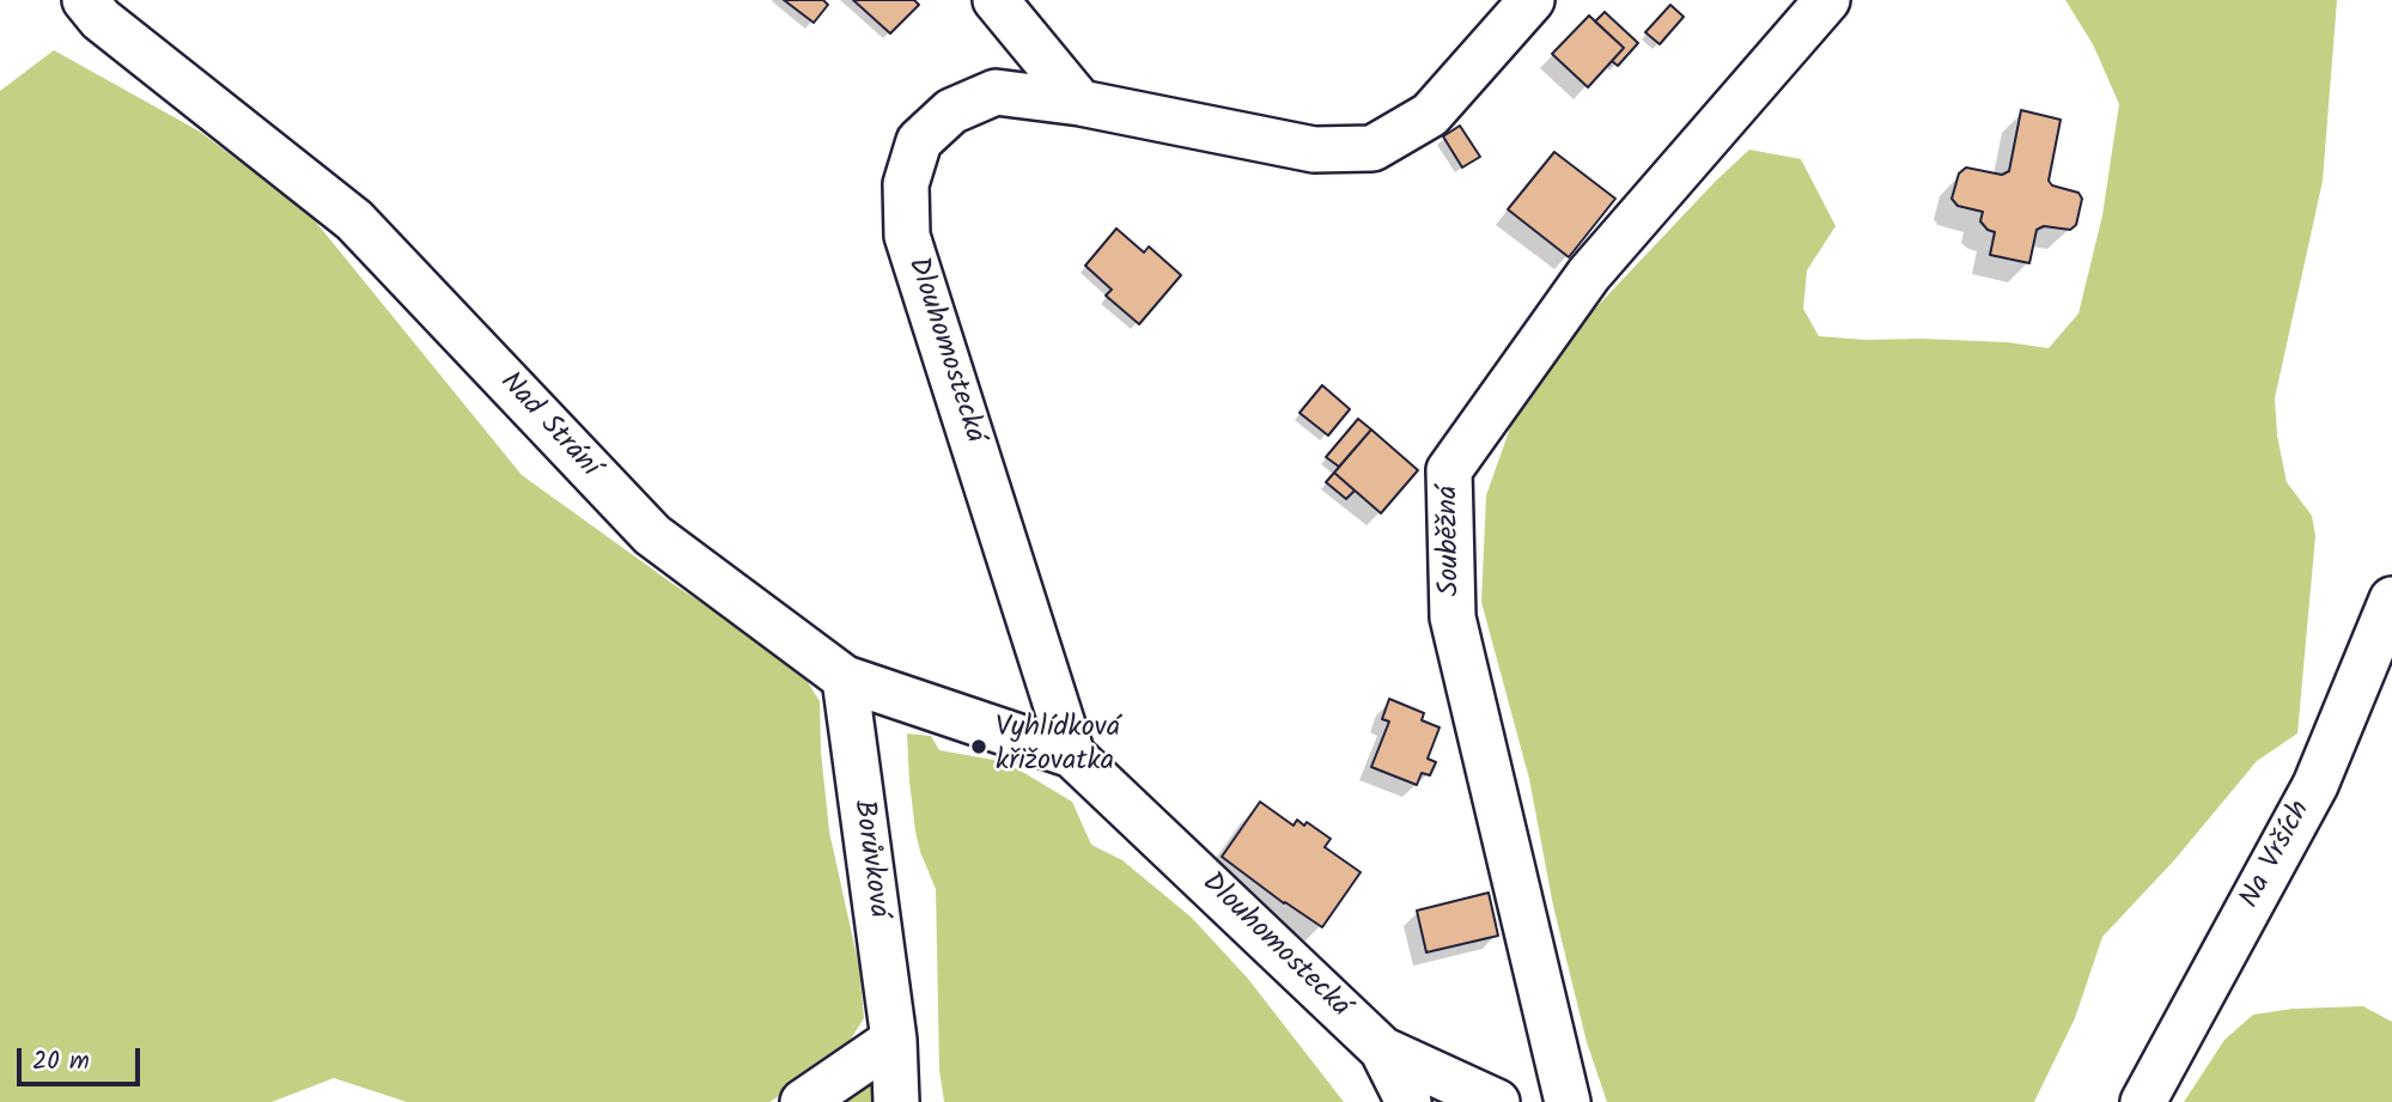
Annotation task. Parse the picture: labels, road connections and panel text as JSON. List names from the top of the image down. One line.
{"streets":{"street":["Dlouhomostecká","Nad Strání","Souběžná","Na Vrších","Borůvková"]},"crossings":[["Dlouhomostecká","Nad Strání"],["Nad Strání","Borůvková"]],"places":["Vyhlídková křižovatka"],"scale_bar":"20 m"}
